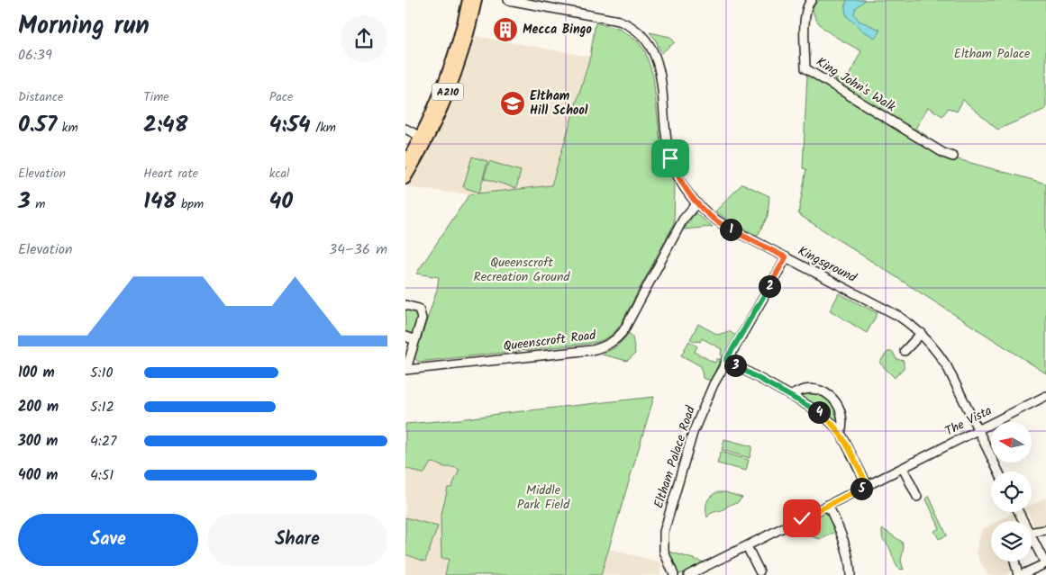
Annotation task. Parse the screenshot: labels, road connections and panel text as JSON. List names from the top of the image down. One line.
{"streets":{"main road":["A210"],"street":["King John's Walk","Kingsground","Queenscroft Road","The Vista","Eltham Palace Road"]},"crossings":[["Kingsground","Queenscroft Road"],["Kingsground","The Vista"],["Kingsground","Eltham Palace Road"]],"parks":["Eltham Palace","Queenscroft Recreation Ground","Middle Park Field"],"places":{"building":["Mecca Bingo"],"school or university":["Eltham Hill School"]},"north":"left","page":{"heading":["Morning run","06:39"],"stats":[["Distance","0.57 km"],["Time","2:48"],["Pace","4:54 /km"],["Elevation","3 m"],["Heart rate","148 bpm"],["kcal","40"]],"pins":["1","2","3","4","5"],"chart":["Elevation","34–36 m"],"list":[{"name":"100 m","note":"5:10"},{"name":"200 m","note":"5:12"},{"name":"300 m","note":"4:27"},{"name":"400 m","note":"4:51"}],"buttons":["Save","Share"]}}
